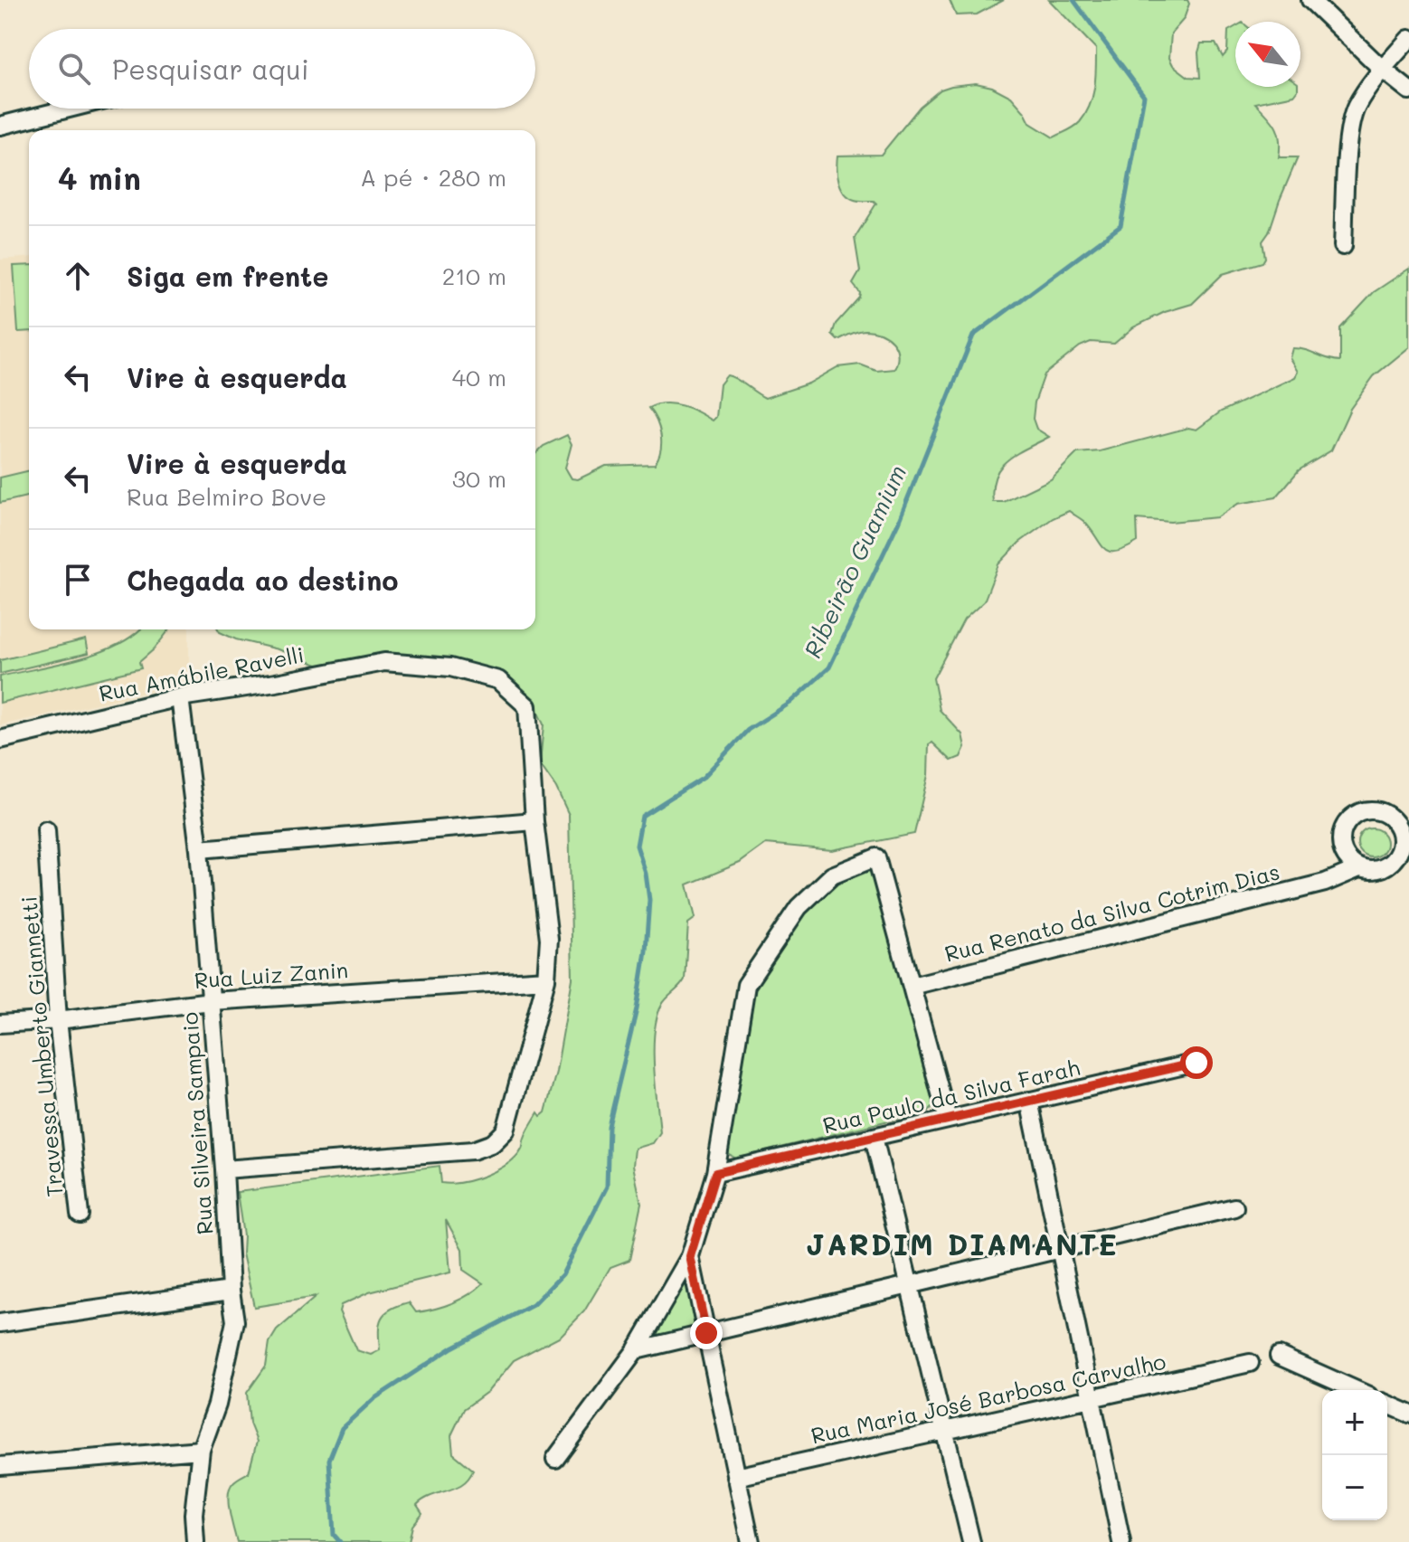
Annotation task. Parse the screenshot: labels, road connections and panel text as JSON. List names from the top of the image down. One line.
{"streets":{"street":["Rua Amábile Ravelli","Rua Renato da Silva Cotrim Dias","Rua Luiz Zanin","Travessa Umberto Giannetti","Rua Paulo da Silva Farah","Rua Silveira Sampaio","Rua Maria José Barbosa Carvalho"]},"crossings":[["Rua Amábile Ravelli","Rua Silveira Sampaio"],["Rua Luiz Zanin","Travessa Umberto Giannetti"],["Rua Luiz Zanin","Rua Silveira Sampaio"]],"districts":["JARDIM DIAMANTE"],"water":["Ribeirão Guamium"],"north":"top left","page":{"search":"Pesquisar aqui","heading":["4 min","A pé · 280 m"],"list":[["Siga em frente","210 m"],["Vire à esquerda","40 m"],["Vire à esquerda","Rua Belmiro Bove","30 m"],"Chegada ao destino"],"map_buttons":["+","−"]}}
